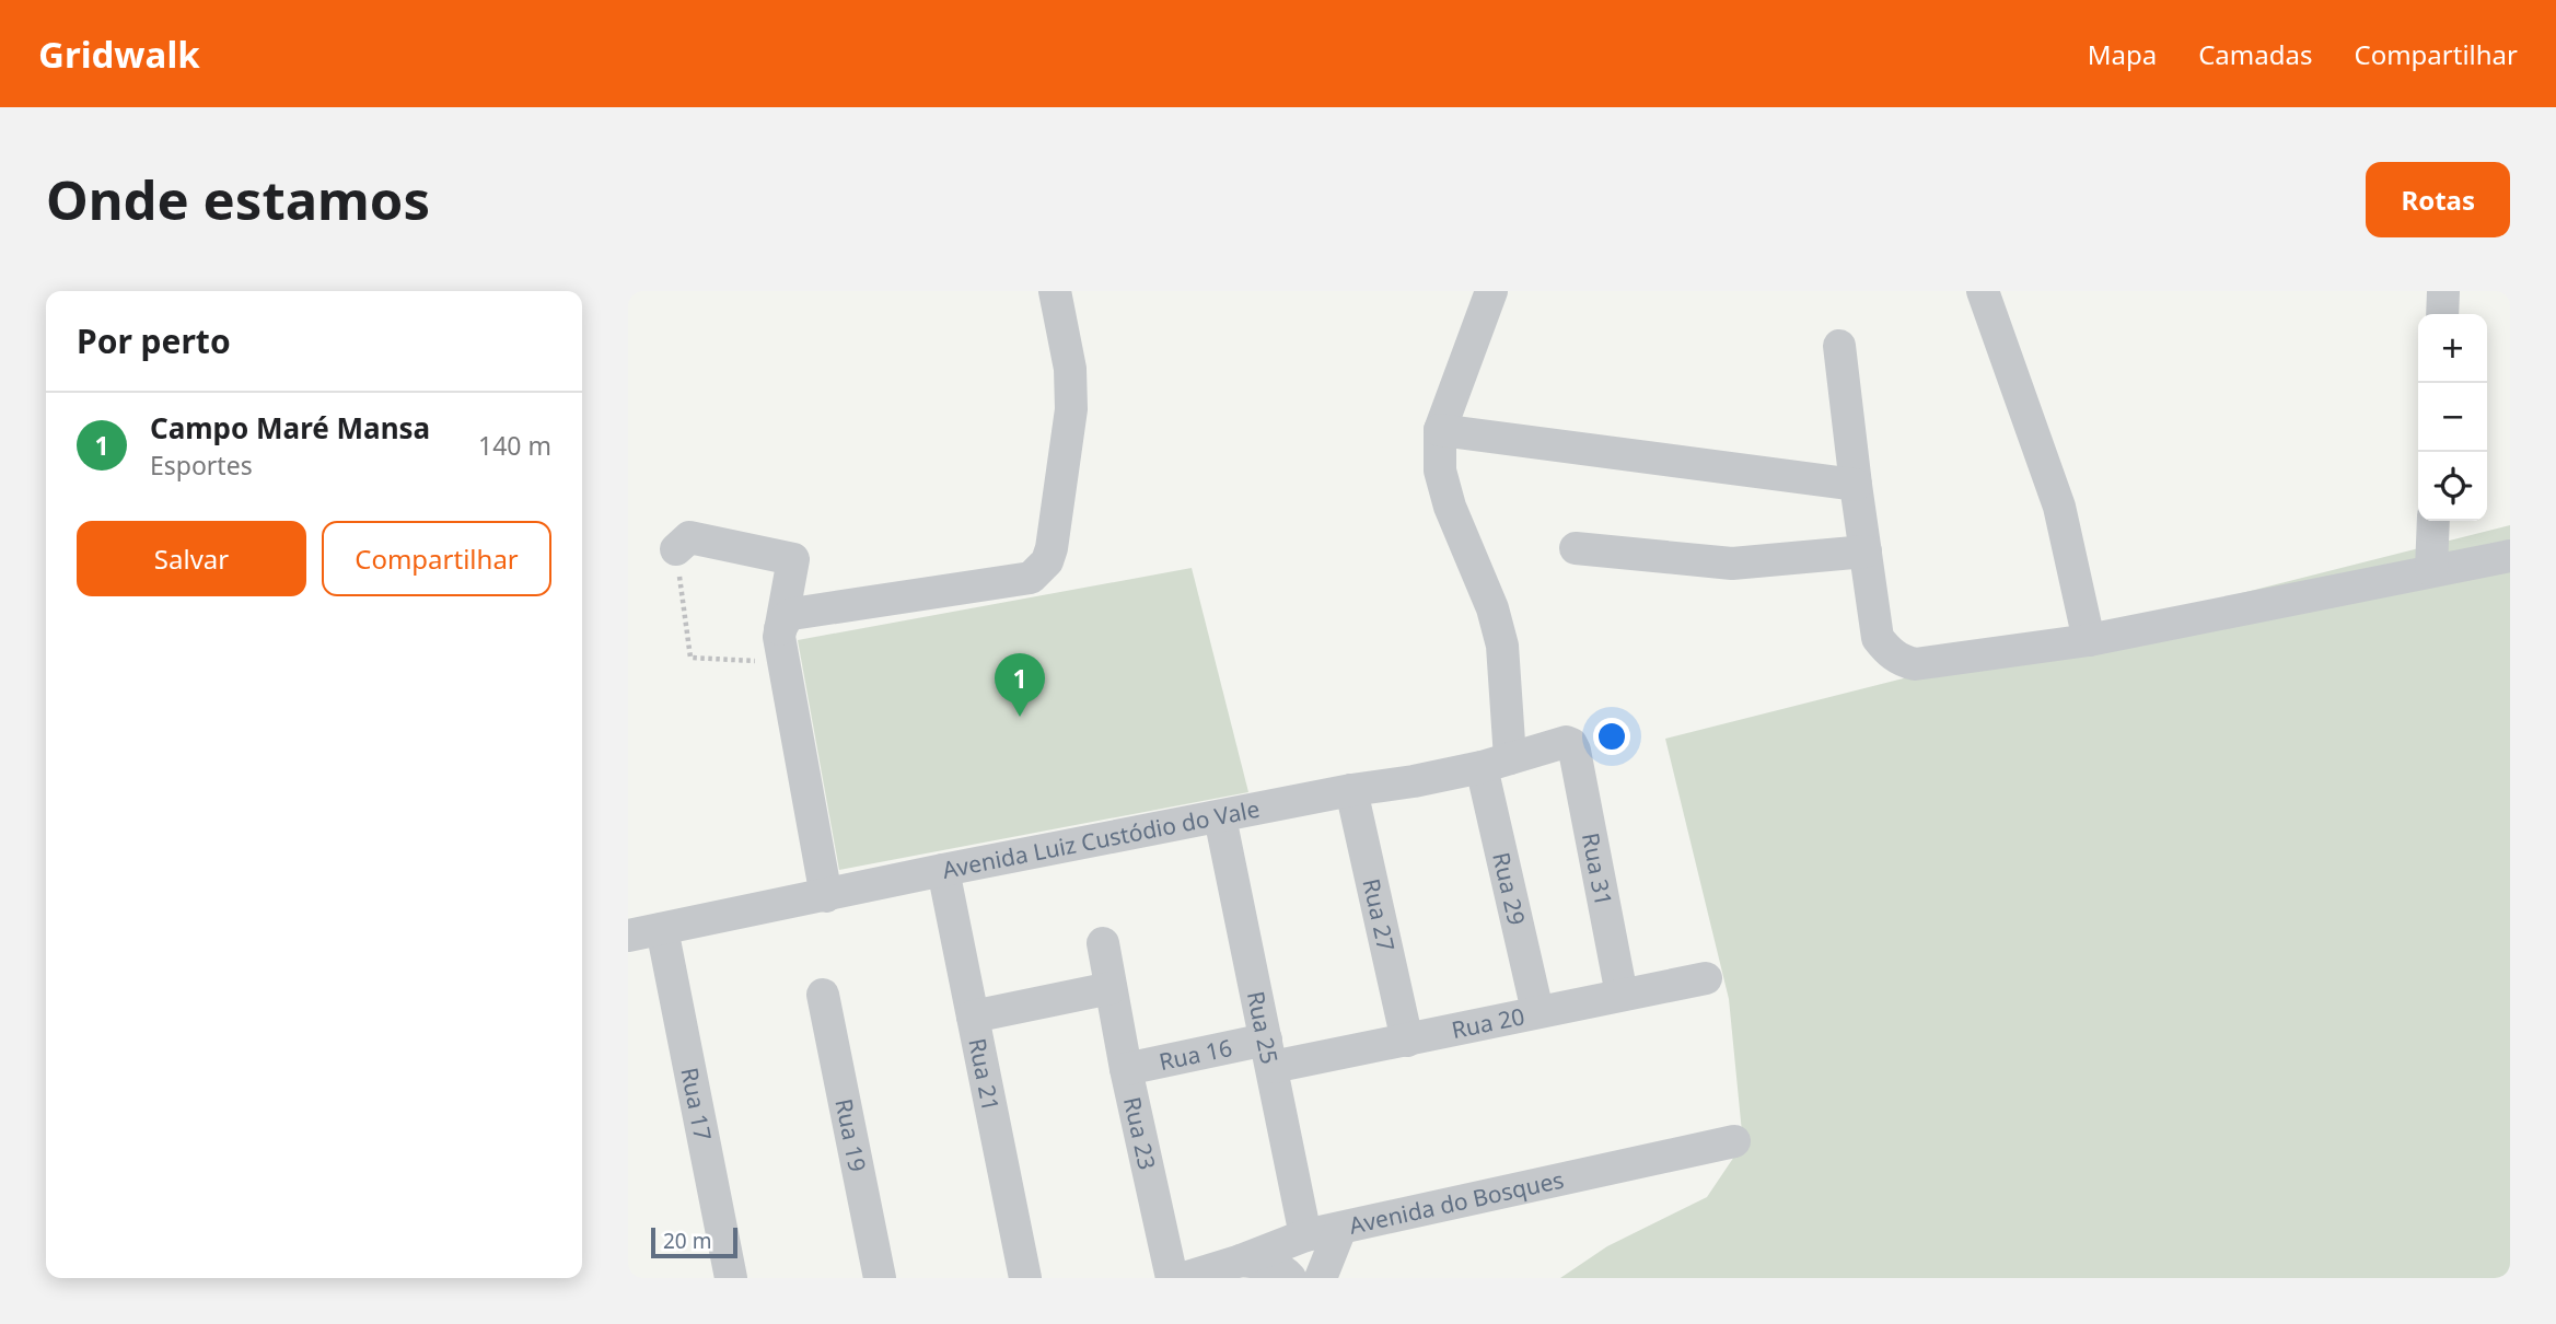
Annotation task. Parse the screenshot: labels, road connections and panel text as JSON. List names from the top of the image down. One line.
{"streets":{"street":["Avenida Luiz Custódio do Vale","Rua 31","Rua 29","Rua 27","Rua 20","Rua 25","Rua 16","Rua 21","Rua 17","Rua 23","Rua 19","Avenida do Bosques"]},"crossings":[["Avenida Luiz Custódio do Vale","Rua 31"],["Avenida Luiz Custódio do Vale","Rua 29"],["Avenida Luiz Custódio do Vale","Rua 27"],["Avenida Luiz Custódio do Vale","Rua 25"],["Avenida Luiz Custódio do Vale","Rua 21"],["Avenida Luiz Custódio do Vale","Rua 17"],["Rua 31","Rua 20"],["Rua 29","Rua 20"],["Rua 27","Rua 20"],["Rua 20","Rua 25"],["Rua 20","Rua 16"],["Rua 25","Rua 16"],["Rua 25","Avenida do Bosques"],["Rua 16","Rua 23"]],"scale_bar":"20 m","page":{"header":"Gridwalk","nav":["Mapa","Camadas","Compartilhar"],"buttons":["Rotas",["Salvar","Compartilhar"]],"title":"Onde estamos","heading":"Por perto","map_buttons":["+","−"],"list":[{"mark":"1","name":"Campo Maré Mansa","note":"Esportes","value":"140 m"}],"pins":"1","scale":"20 m"}}
